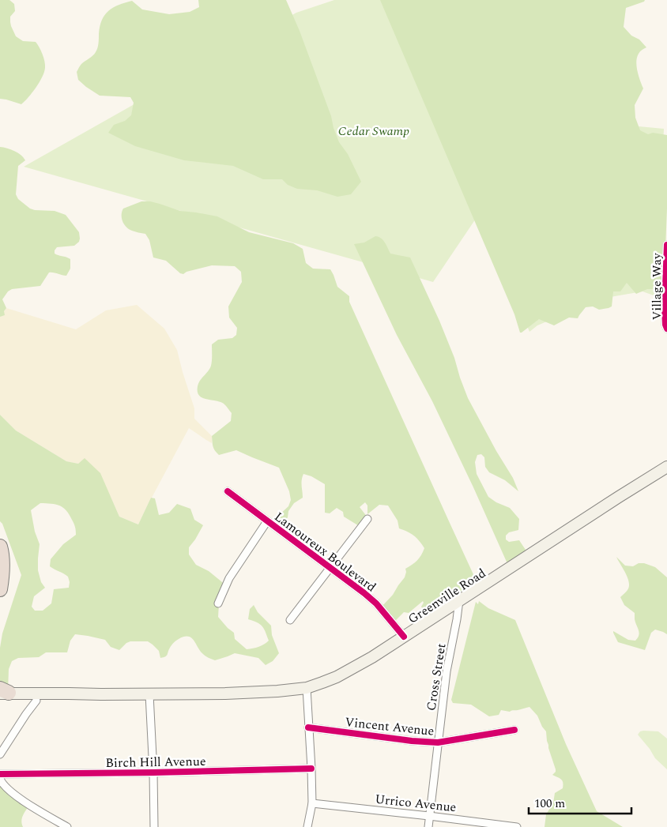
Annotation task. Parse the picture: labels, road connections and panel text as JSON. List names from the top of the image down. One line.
{"streets":{"main road":["Greenville Road"],"street":["Village Way","Lamoureux Boulevard","Cross Street","Vincent Avenue","Birch Hill Avenue","Urrico Avenue"]},"crossings":[["Lamoureux Boulevard","Greenville Road"],["Greenville Road","Cross Street"],["Cross Street","Vincent Avenue"],["Cross Street","Urrico Avenue"]],"parks":["Cedar Swamp"],"scale_bar":"100 m"}
